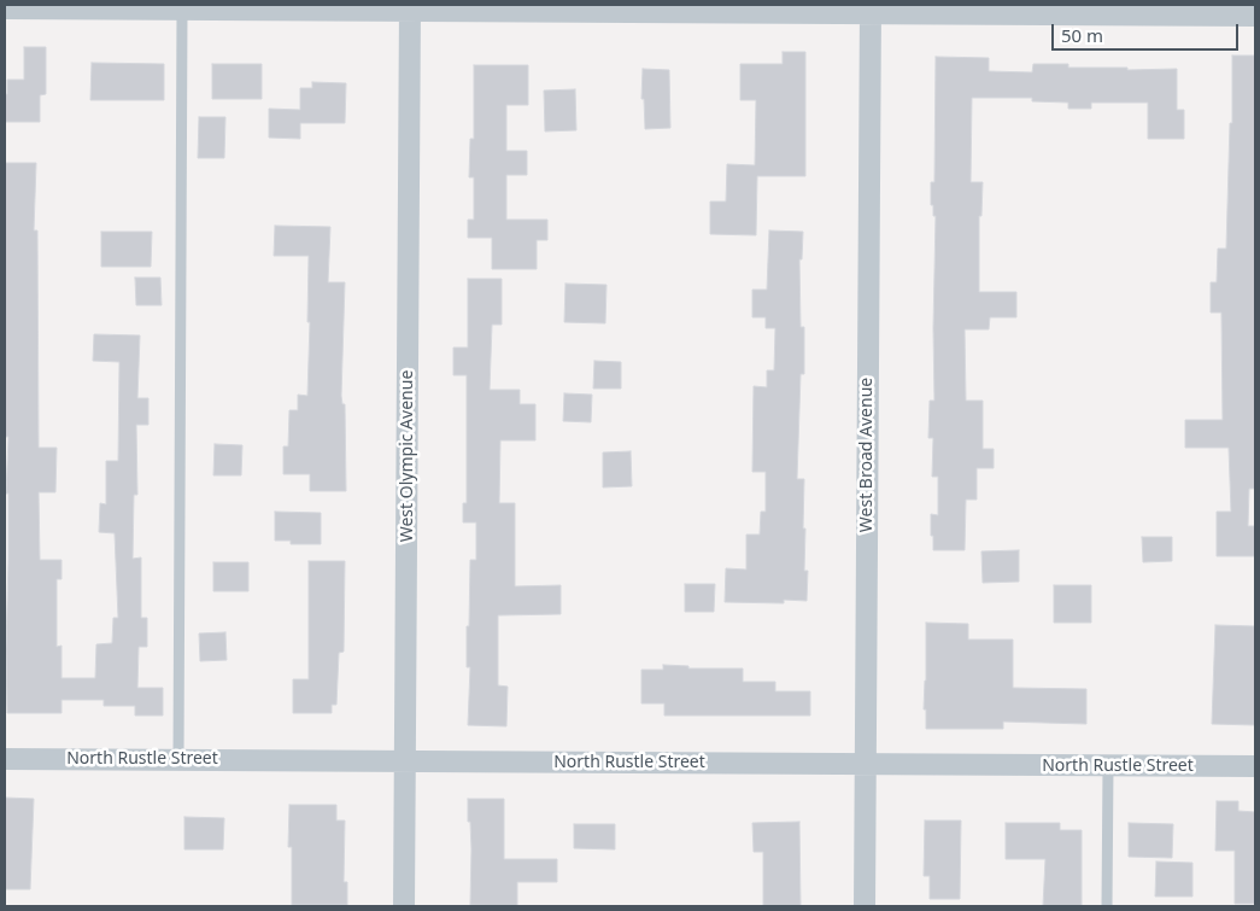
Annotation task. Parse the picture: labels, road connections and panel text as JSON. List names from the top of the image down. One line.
{"streets":{"street":["West Broad Avenue","West Olympic Avenue","North Rustle Street"]},"crossings":[["West Broad Avenue","North Rustle Street"],["West Olympic Avenue","North Rustle Street"]],"scale_bar":"50 m"}
